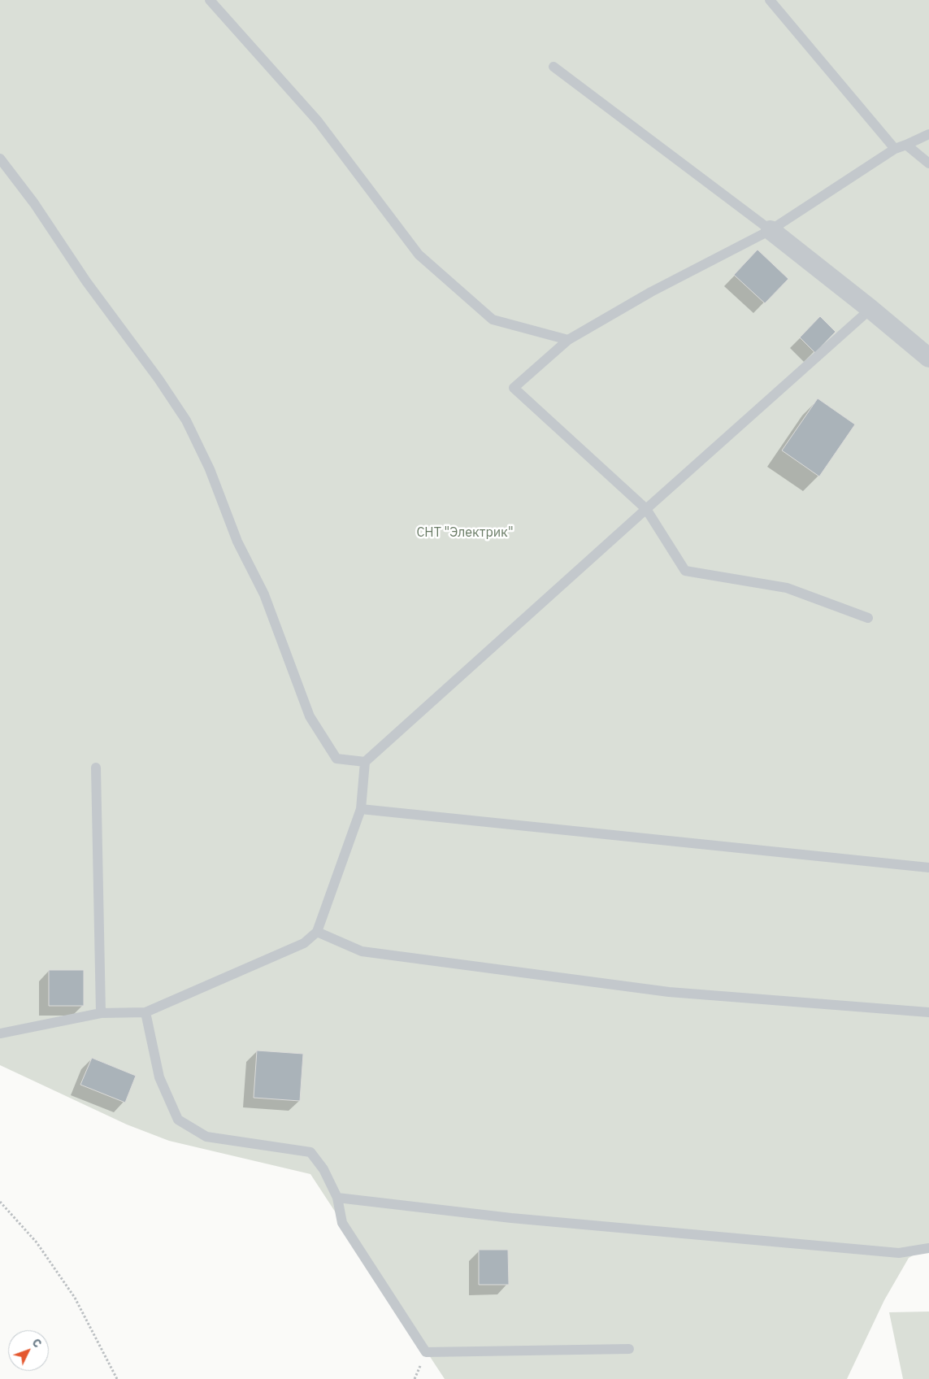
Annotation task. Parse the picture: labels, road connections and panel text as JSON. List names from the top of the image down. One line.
{"parks":["СНТ \"Электрик\""],"north":"top right"}
